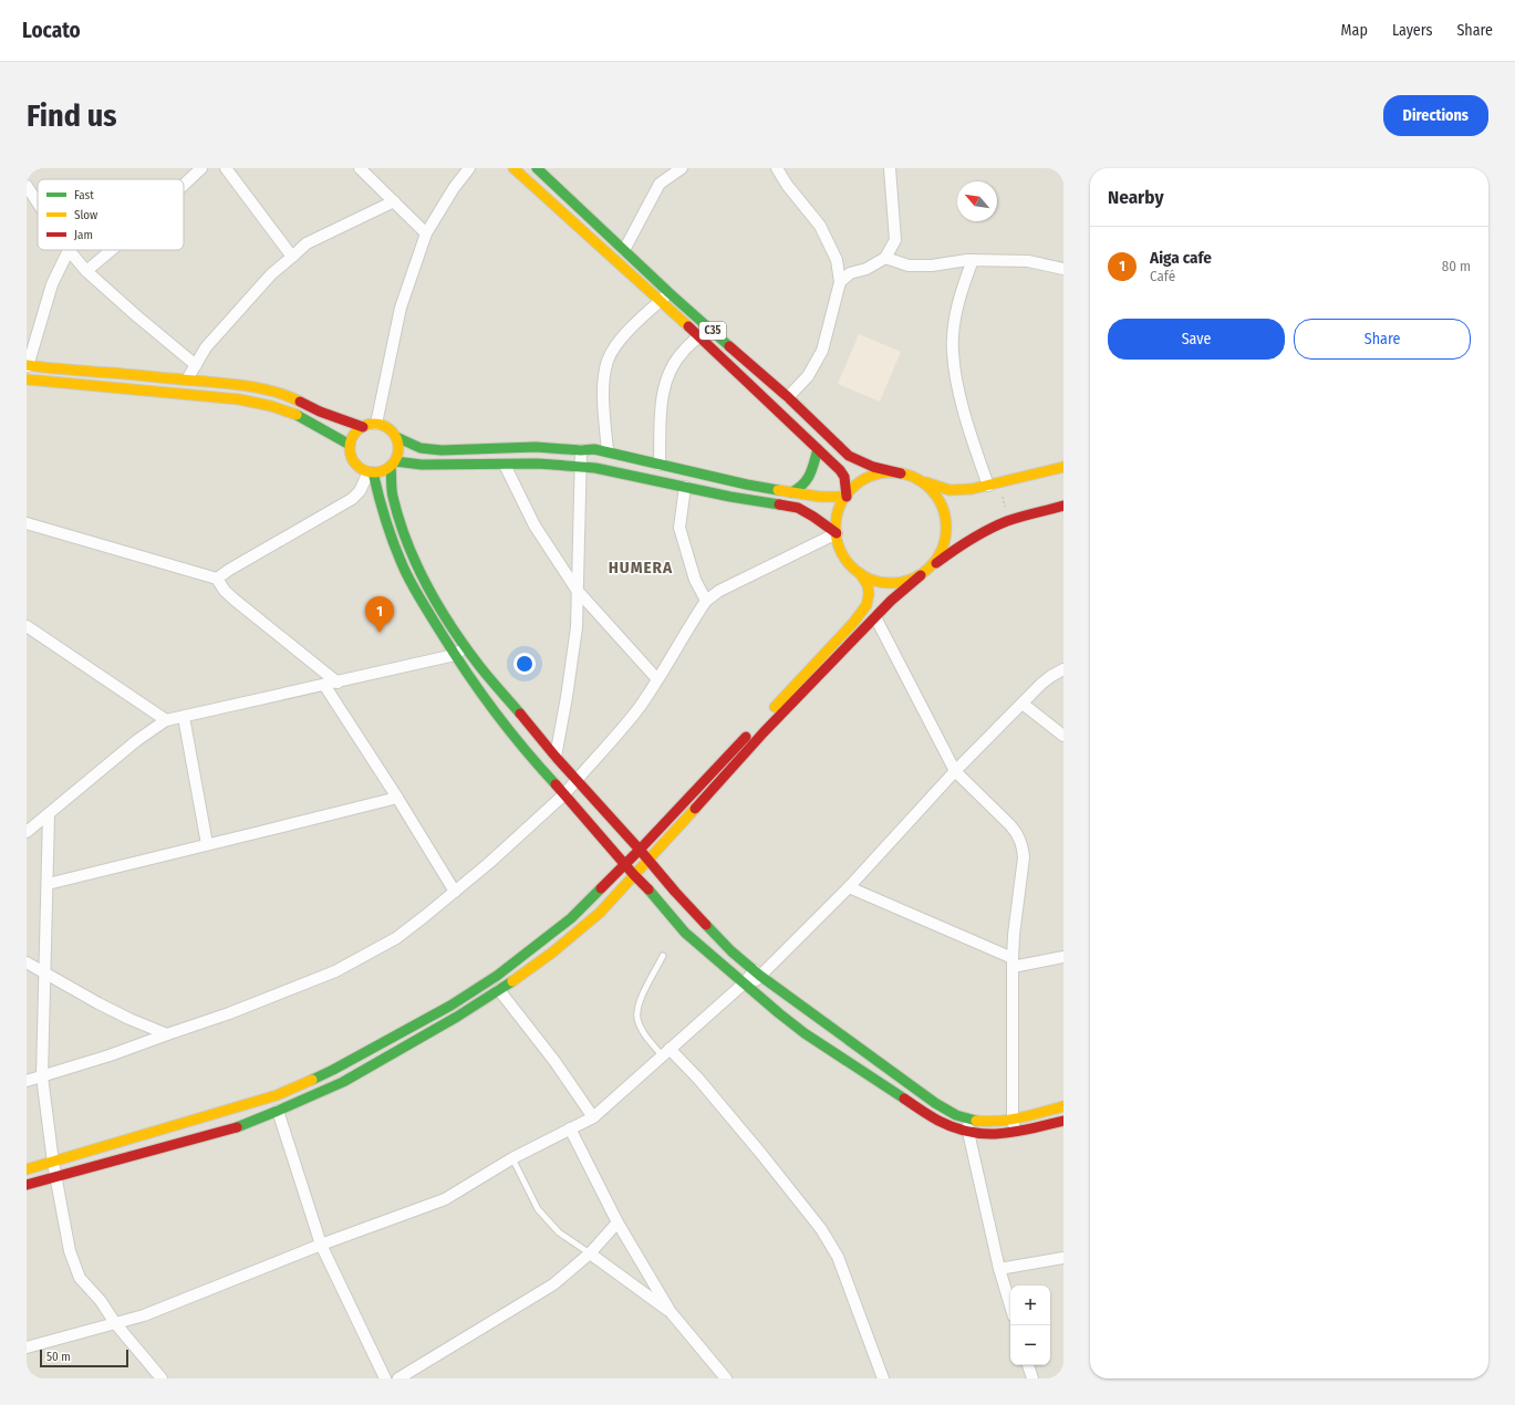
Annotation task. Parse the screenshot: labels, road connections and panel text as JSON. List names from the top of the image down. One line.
{"streets":{"street":["C35"]},"districts":["HUMERA"],"legend":["Fast","Slow","Jam"],"scale_bar":"50 m","north":"top left","page":{"header":"Locato","nav":["Map","Layers","Share"],"buttons":["Directions",["Save","Share"]],"title":"Find us","heading":"Nearby","list":[{"mark":"1","name":"Aiga cafe","note":"Café","value":"80 m"}],"pins":"1","map_buttons":["+","−"],"scale":"50 m"}}
